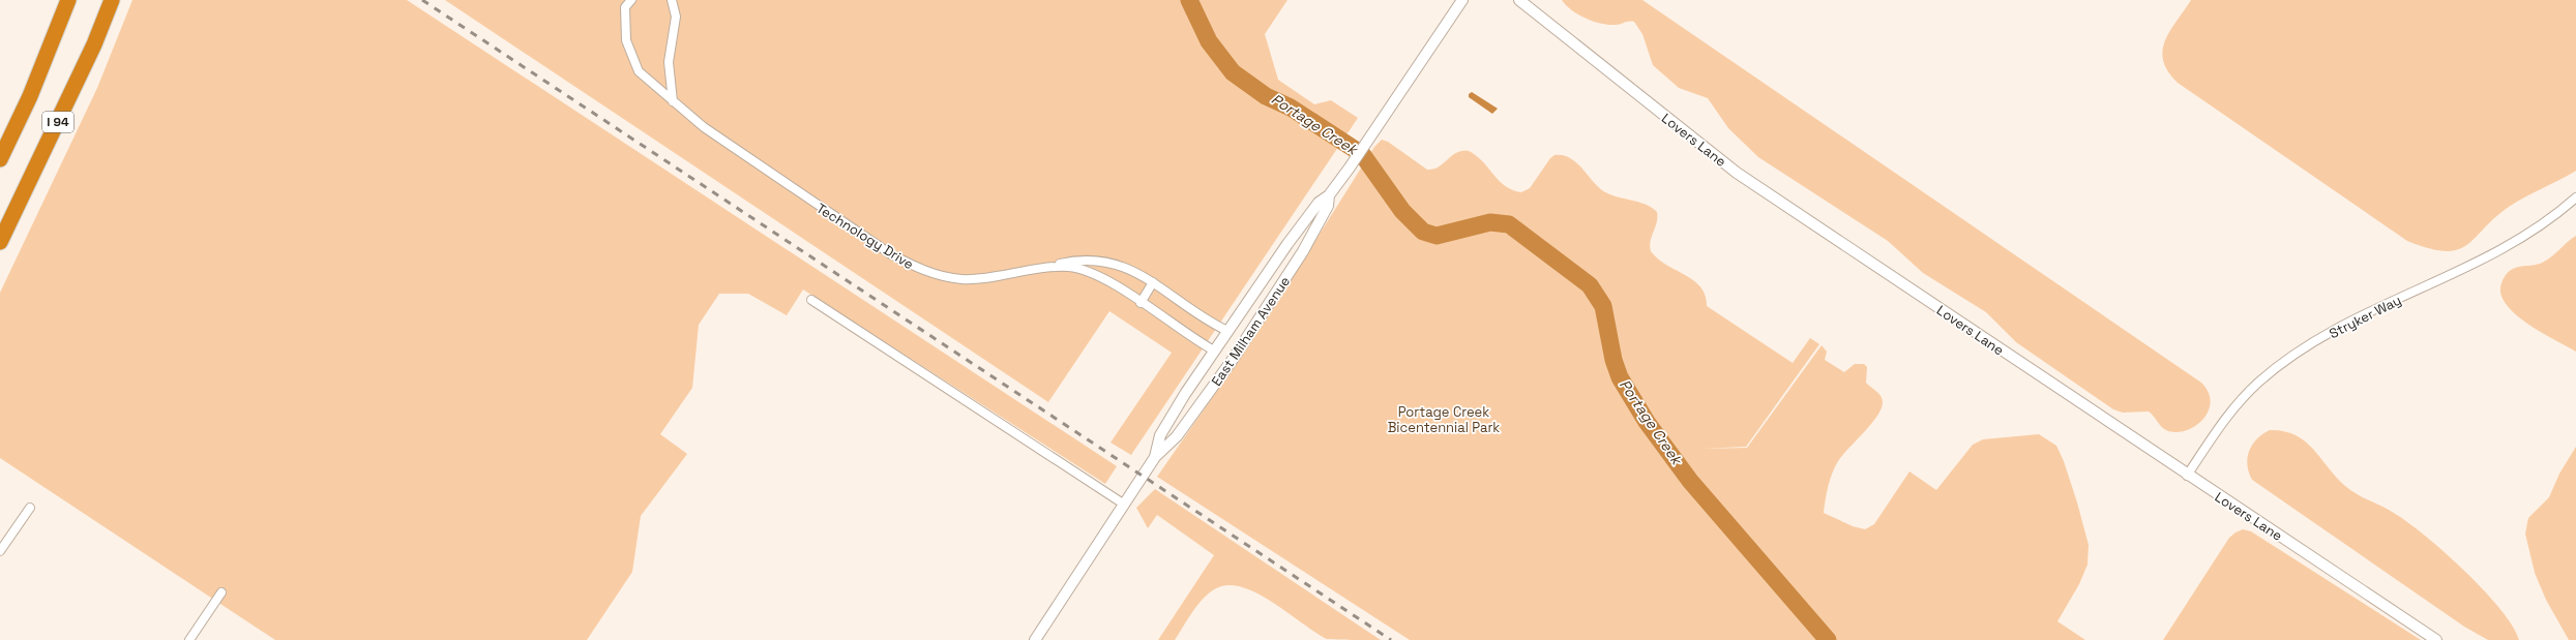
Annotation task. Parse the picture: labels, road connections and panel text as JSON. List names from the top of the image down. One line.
{"streets":{"highway":["I 94"],"street":["Lovers Lane","Technology Drive","Stryker Way","East Milham Avenue"]},"crossings":[["Lovers Lane","Stryker Way"],["Technology Drive","East Milham Avenue"]],"water":["Portage Creek"],"parks":["Portage Creek Bicentennial Park"]}
